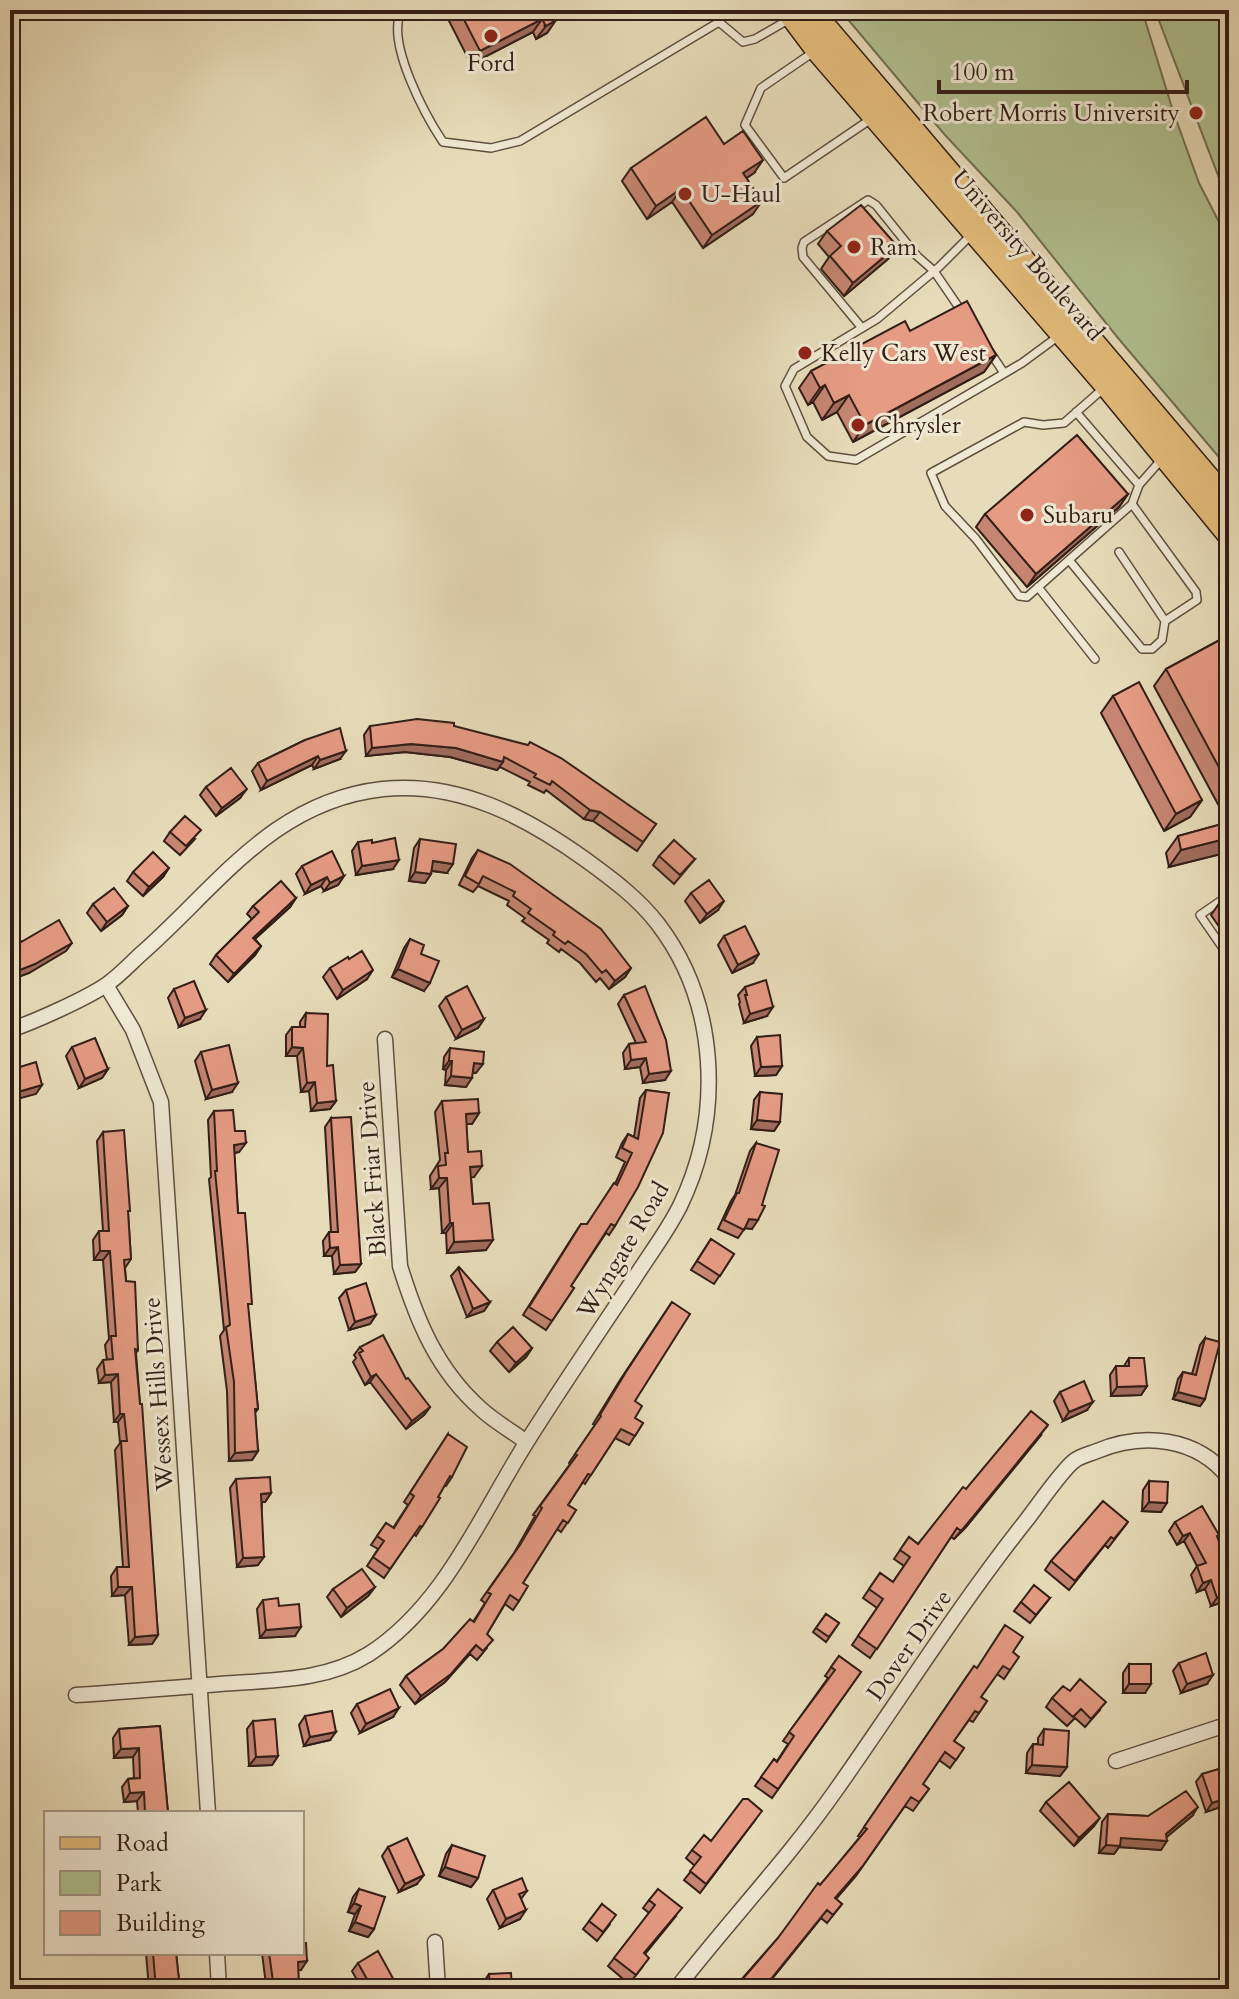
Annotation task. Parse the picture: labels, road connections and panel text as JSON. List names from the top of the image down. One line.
{"streets":{"main road":["University Boulevard"],"street":["Black Friar Drive","Wyngate Road","Wessex Hills Drive","Dover Drive"]},"crossings":[["Black Friar Drive","Wyngate Road"],["Wyngate Road","Wessex Hills Drive"]],"places":["Ford","Robert Morris University","U-Haul","Ram","Kelly Cars West","Chrysler","Subaru"],"legend":["Road","Park","Building"],"scale_bar":"100 m"}
